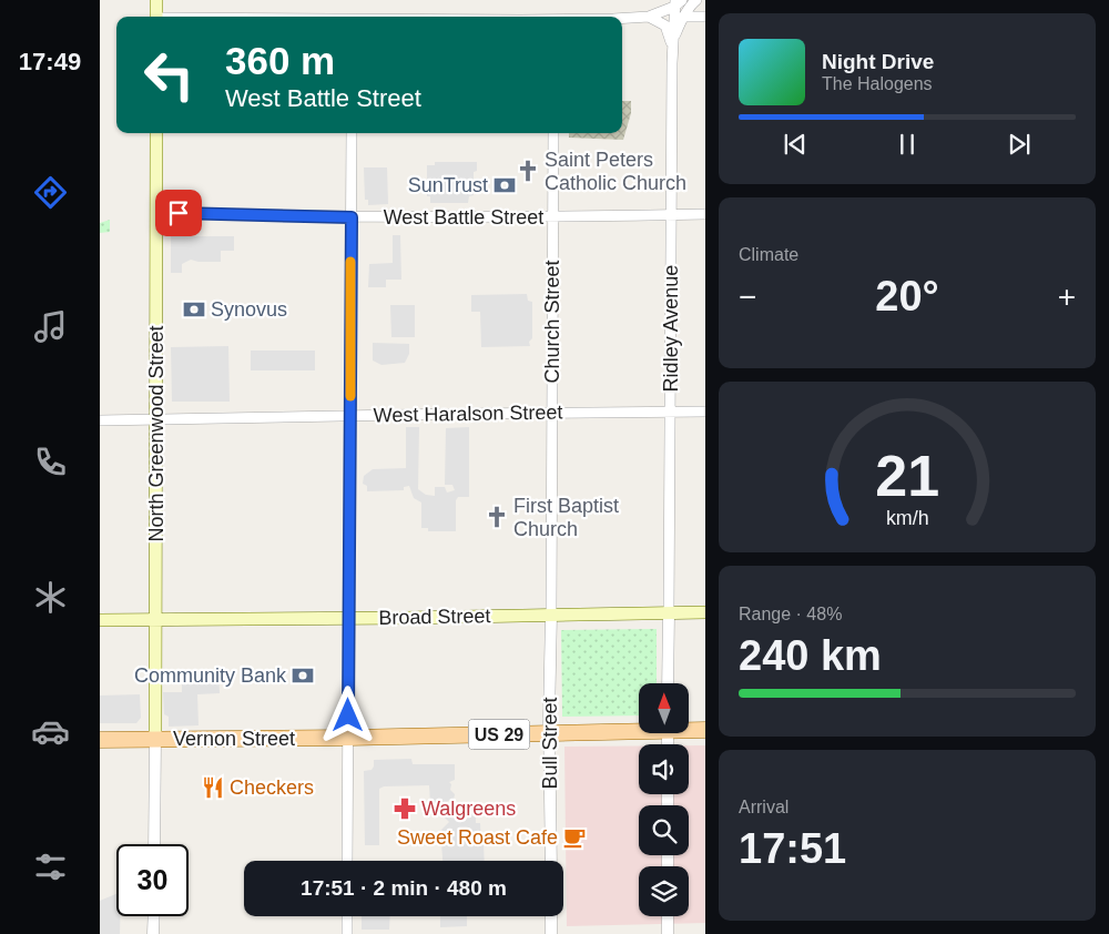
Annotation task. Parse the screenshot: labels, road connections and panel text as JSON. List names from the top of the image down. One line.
{"streets":{"main road":["North Greenwood Street","Broad Street","US 29","Vernon Street"],"street":["West Battle Street","Church Street","Ridley Avenue","West Haralson Street","Bull Street"]},"crossings":[["West Battle Street","Church Street"],["West Battle Street","Ridley Avenue"],["West Battle Street","North Greenwood Street"],["Church Street","West Haralson Street"],["Church Street","Broad Street"],["Church Street","Bull Street"],["Ridley Avenue","West Haralson Street"],["Ridley Avenue","Broad Street"],["West Haralson Street","North Greenwood Street"],["North Greenwood Street","Broad Street"],["North Greenwood Street","Vernon Street"],["Broad Street","Bull Street"],["Vernon Street","Bull Street"]],"places":{"church":["Saint Peters Catholic Church","First Baptist Church"],"bank":["SunTrust","Synovus","Community Bank"],"restaurant":["Checkers"],"pharmacy":["Walgreens"],"cafe":["Sweet Roast Cafe"]},"north":"top","page":{"tabs":"17:49","turn":["360 m","West Battle Street"],"song":["Night Drive","The Halogens"],"tile":["Climate",["Range · 48%","240 km"],["Arrival","17:51"]],"heat":["−","20°","+"],"limit":"30","trip":"17:51 · 2 min · 480 m","gauge":["21","km/h"]}}
